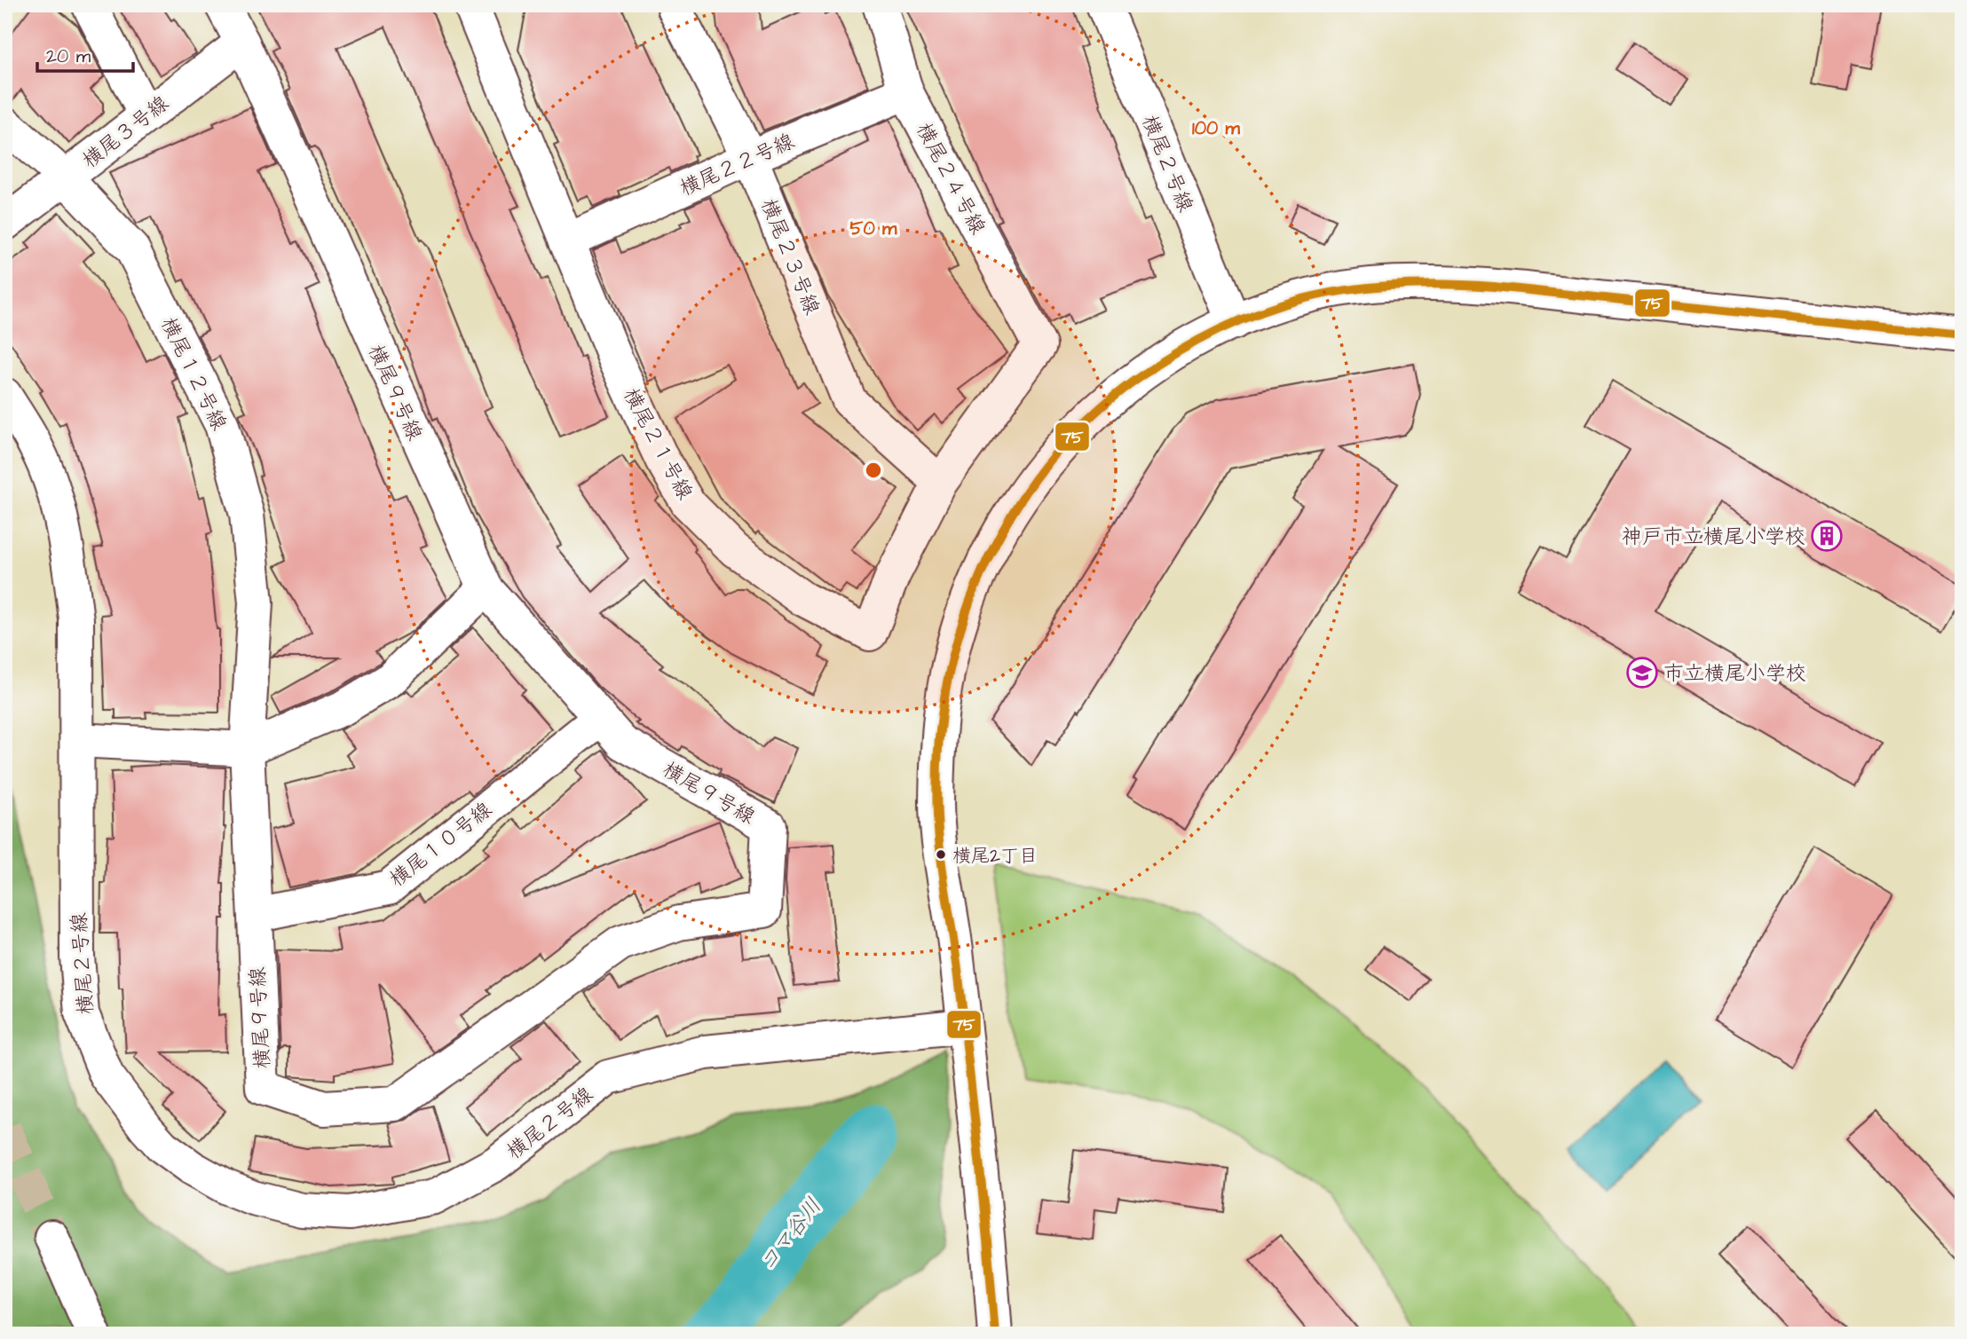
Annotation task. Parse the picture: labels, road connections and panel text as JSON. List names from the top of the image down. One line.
{"streets":{"main road":["横尾３号線","横尾２号線","横尾２２号線","横尾２４号線","横尾２３号線","横尾１２号線","横尾９号線","横尾２１号線","横尾１０号線"]},"crossings":[["横尾３号線","横尾１２号線"],["横尾３号線","横尾９号線"],["横尾２２号線","横尾２４号線"],["横尾２２号線","横尾２３号線"],["横尾２２号線","横尾２１号線"],["横尾２４号線","横尾２１号線"],["横尾２３号線","横尾２１号線"],["横尾１２号線","横尾９号線"],["横尾９号線","横尾１０号線"]],"water":["コマ谷川"],"places":{"building":["神戸市立横尾小学校"],"school or university":["市立横尾小学校"],"other":["横尾2丁目"]},"lines":["transit line 75"],"scale_bar":"20 m","rings":["100 m","50 m"]}
